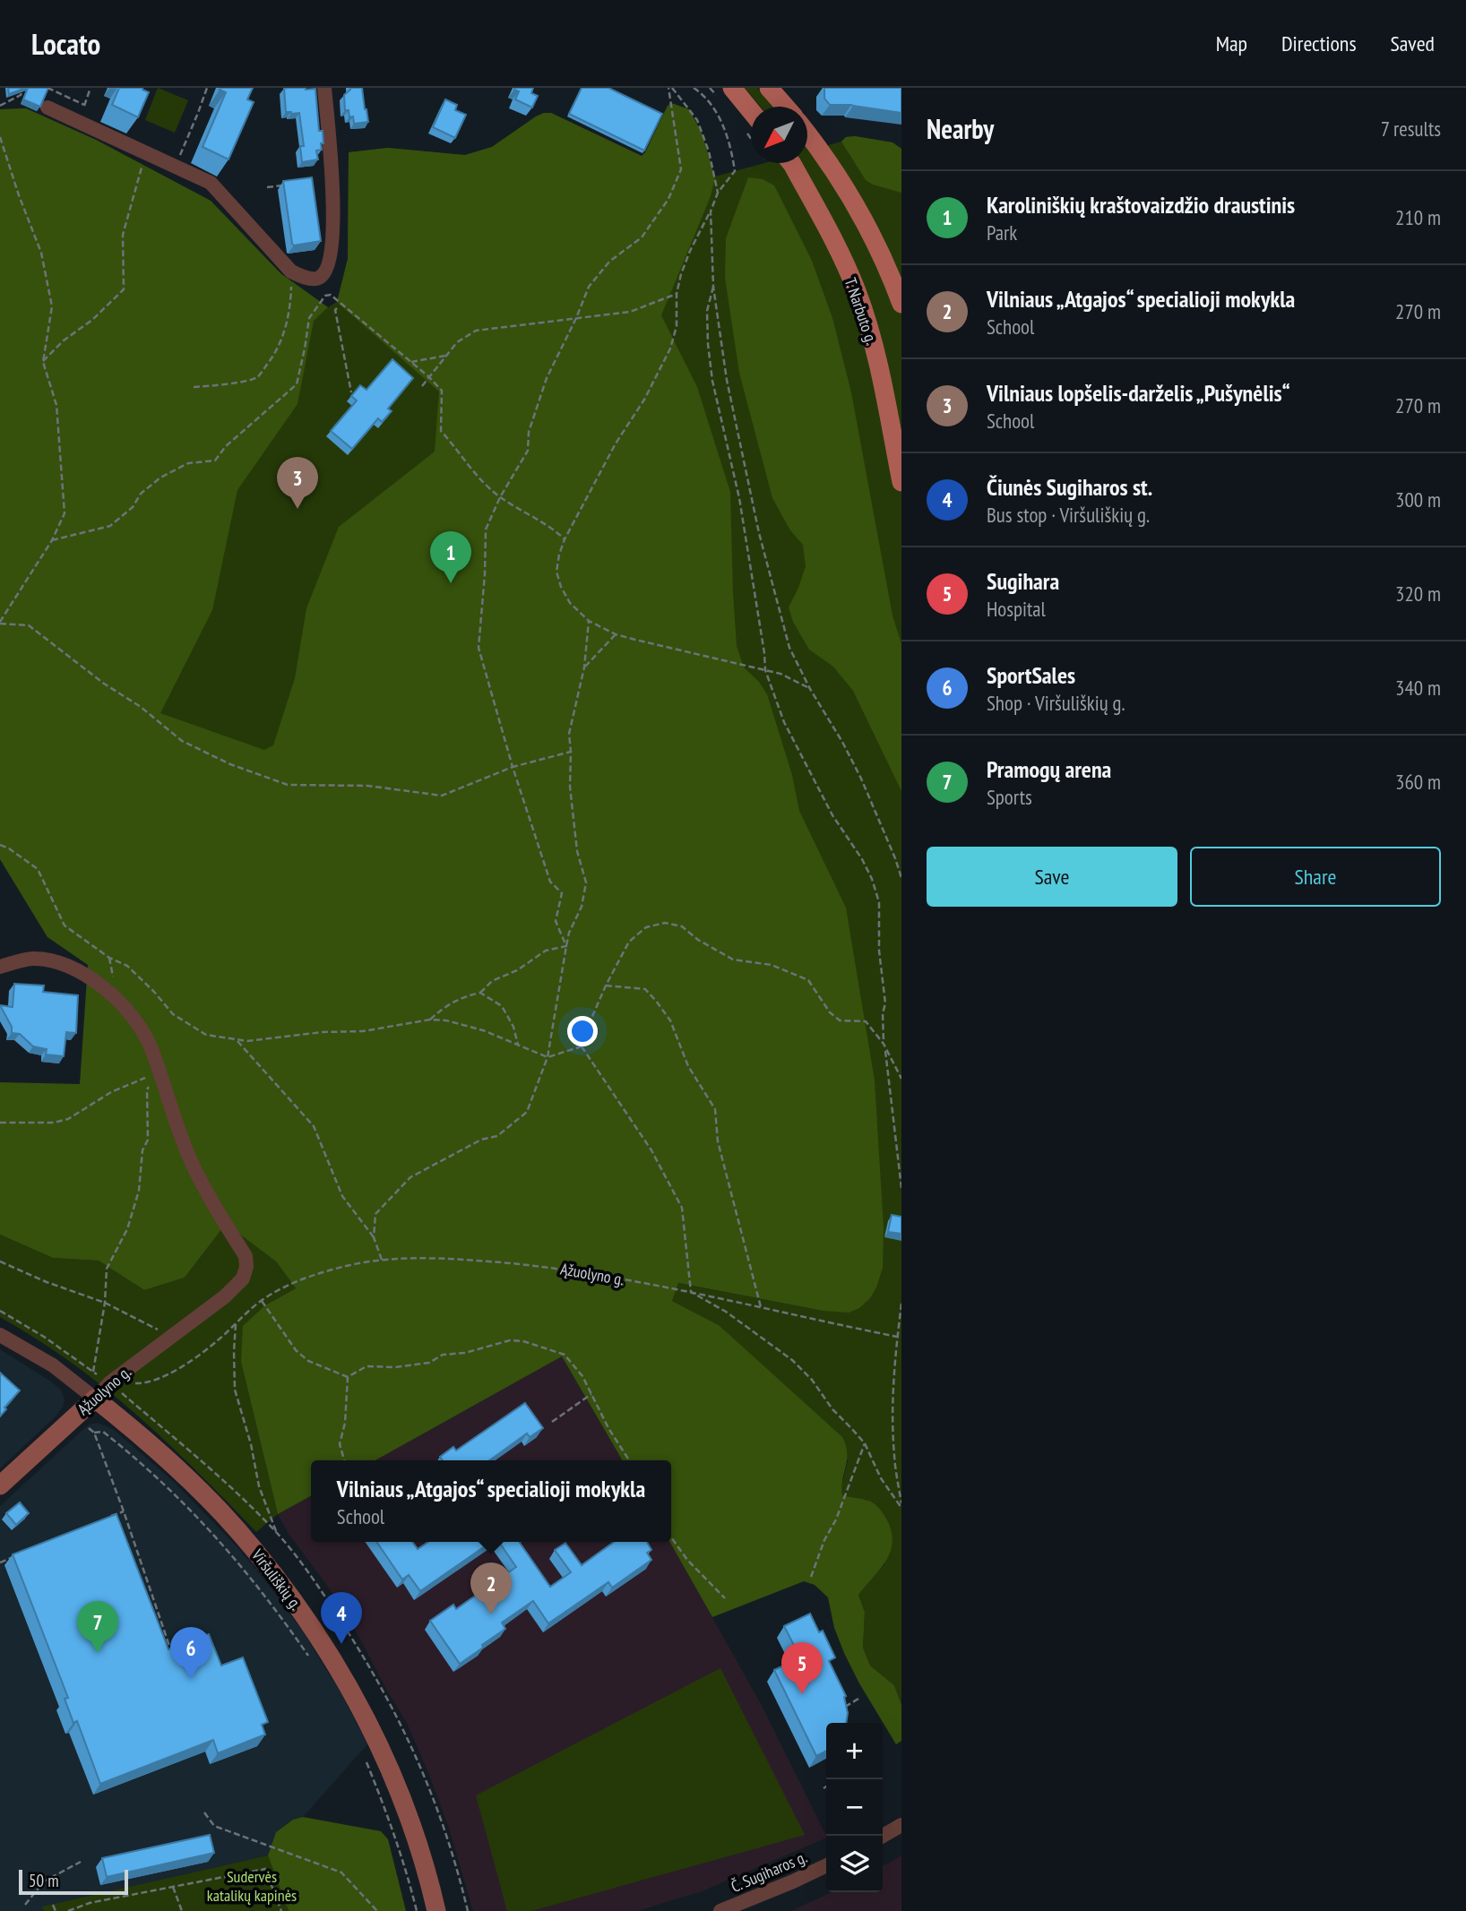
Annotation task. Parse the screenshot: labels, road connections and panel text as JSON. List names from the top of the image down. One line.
{"streets":{"main road":["T. Narbuto g.","Ąžuolyno g.","Viršuliškių g."],"street":["Č. Sugiharos g."]},"crossings":[["Ąžuolyno g.","Viršuliškių g."]],"parks":["Sudervės katalikų kapinės"],"scale_bar":"50 m","north":"bottom left","page":{"header":"Locato","nav":["Map","Directions","Saved"],"heading":["Nearby","7 results"],"list":[{"mark":"1","name":"Karoliniškių kraštovaizdžio draustinis","note":"Park","value":"210 m"},{"mark":"2","name":"Vilniaus „Atgajos“ specialioji mokykla","note":"School","value":"270 m"},{"mark":"3","name":"Vilniaus lopšelis-darželis „Pušynėlis“","note":"School","value":"270 m"},{"mark":"4","name":"Čiunės Sugiharos st.","note":"Bus stop · Viršuliškių g.","value":"300 m"},{"mark":"5","name":"Sugihara","note":"Hospital","value":"320 m"},{"mark":"6","name":"SportSales","note":"Shop · Viršuliškių g.","value":"340 m"},{"mark":"7","name":"Pramogų arena","note":"Sports","value":"360 m"}],"pins":["3","1","2","4","7","6","5"],"buttons":["Save","Share"],"popup":["Vilniaus „Atgajos“ specialioji mokykla","School"],"map_buttons":["+","−"],"scale":"50 m"}}
